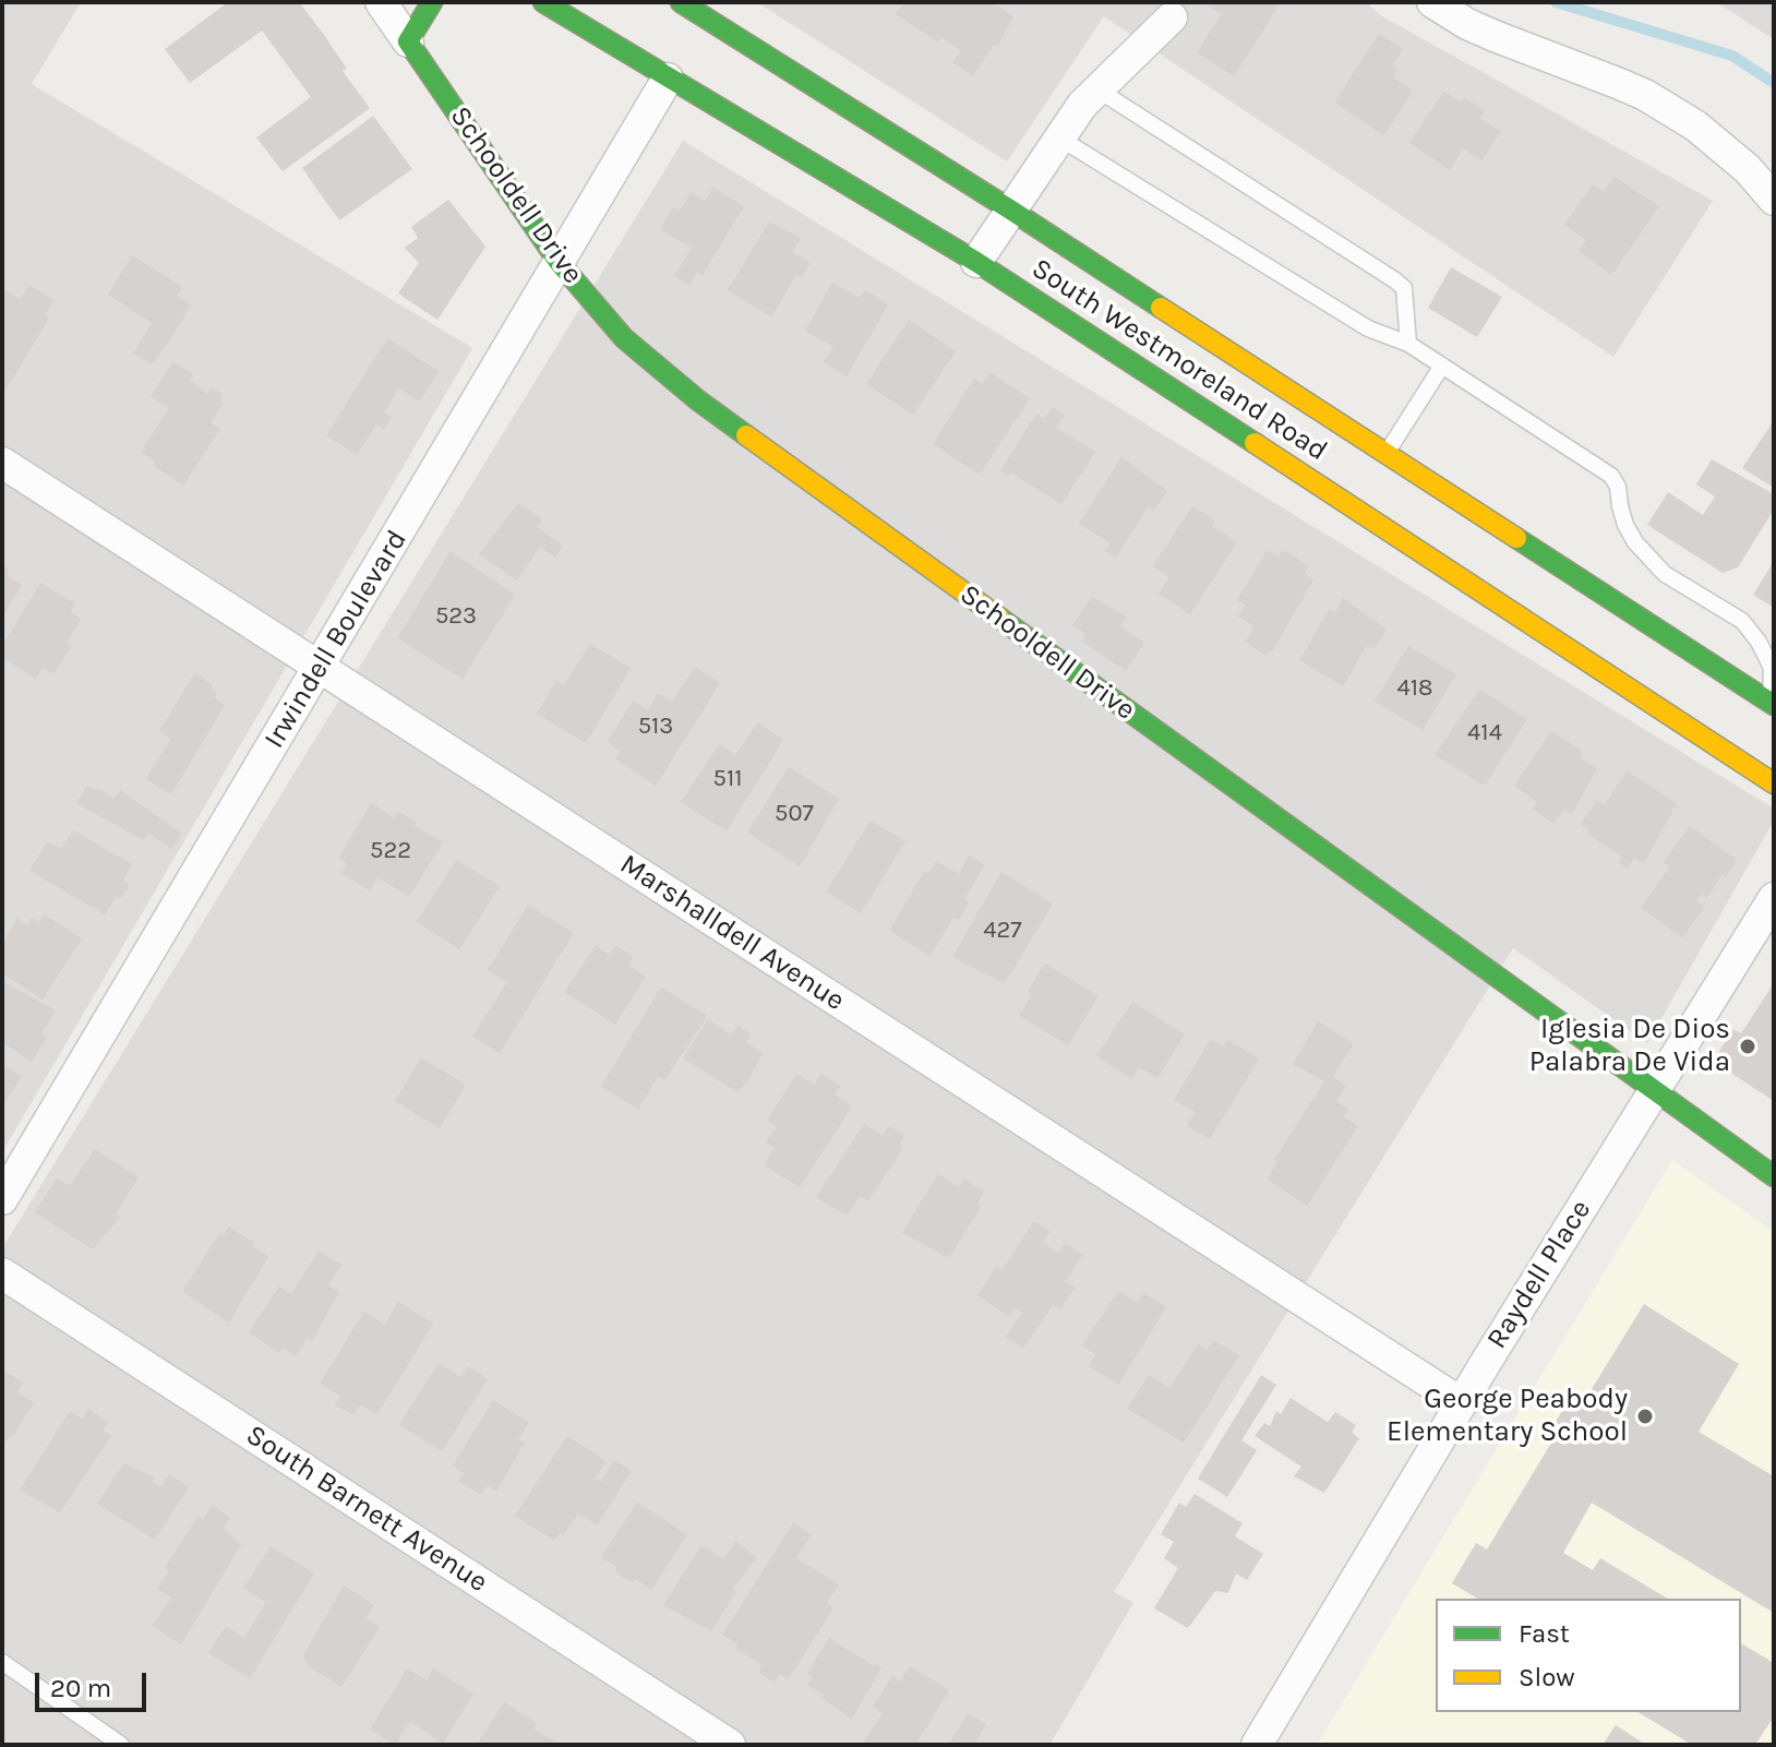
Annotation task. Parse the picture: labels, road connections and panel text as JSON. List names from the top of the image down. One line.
{"streets":{"main road":["Schooldell Drive","South Westmoreland Road"],"street":["Irwindell Boulevard","Marshalldell Avenue","Raydell Place","South Barnett Avenue"]},"crossings":[["Schooldell Drive","Irwindell Boulevard"],["Schooldell Drive","Raydell Place"],["South Westmoreland Road","Irwindell Boulevard"],["Irwindell Boulevard","Marshalldell Avenue"],["Marshalldell Avenue","Raydell Place"]],"places":["Iglesia De Dios Palabra De Vida","George Peabody Elementary School"],"house_numbers":["523","418","513","414","511","507","522","427"],"legend":["Fast","Slow"],"scale_bar":"20 m"}
